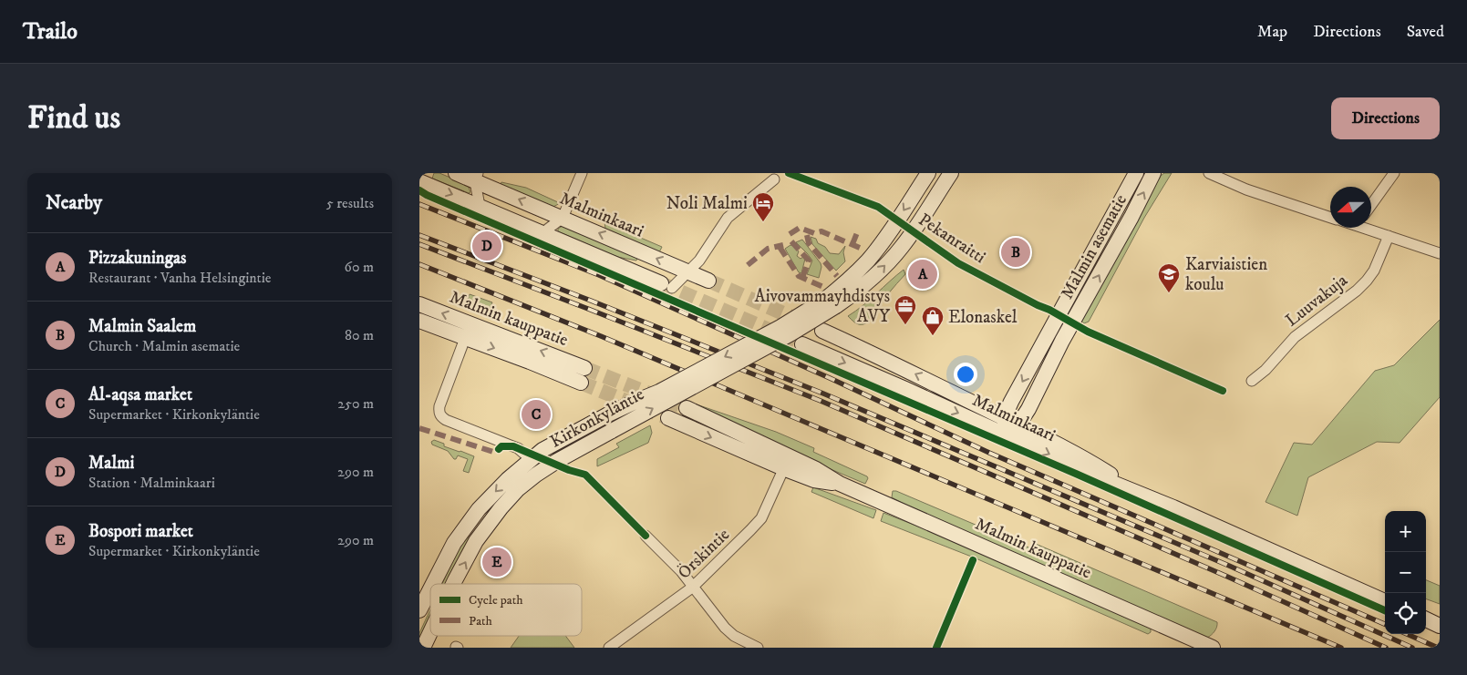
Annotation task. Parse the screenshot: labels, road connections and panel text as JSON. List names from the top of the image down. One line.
{"streets":{"main road":["Malminkaari","Malmin asematie","Malmin kauppatie","Kirkonkyläntie"],"street":["Luuvakuja","Örskintie"],"cycle path":["Pekanraitti"]},"crossings":[["Malminkaari","Malmin asematie"],["Malmin kauppatie","Örskintie"]],"places":{"hotel":["Noli Malmi"],"school or university":["Karviaistien koulu"],"office":["Aivovammayhdistys AVY"],"shop":["Elonaskel"]},"legend":["Cycle path","Path"],"north":"left","page":{"header":"Trailo","nav":["Map","Directions","Saved"],"buttons":"Directions","title":"Find us","heading":["Nearby","5 results"],"pins":["D","B","A","C","E"],"list":[{"mark":"A","name":"Pizzakuningas","note":"Restaurant · Vanha Helsingintie","value":"60 m"},{"mark":"B","name":"Malmin Saalem","note":"Church · Malmin asematie","value":"80 m"},{"mark":"C","name":"Al-aqsa market","note":"Supermarket · Kirkonkyläntie","value":"250 m"},{"mark":"D","name":"Malmi","note":"Station · Malminkaari","value":"290 m"},{"mark":"E","name":"Bospori market","note":"Supermarket · Kirkonkyläntie","value":"290 m"}],"map_buttons":["+","−"]}}
